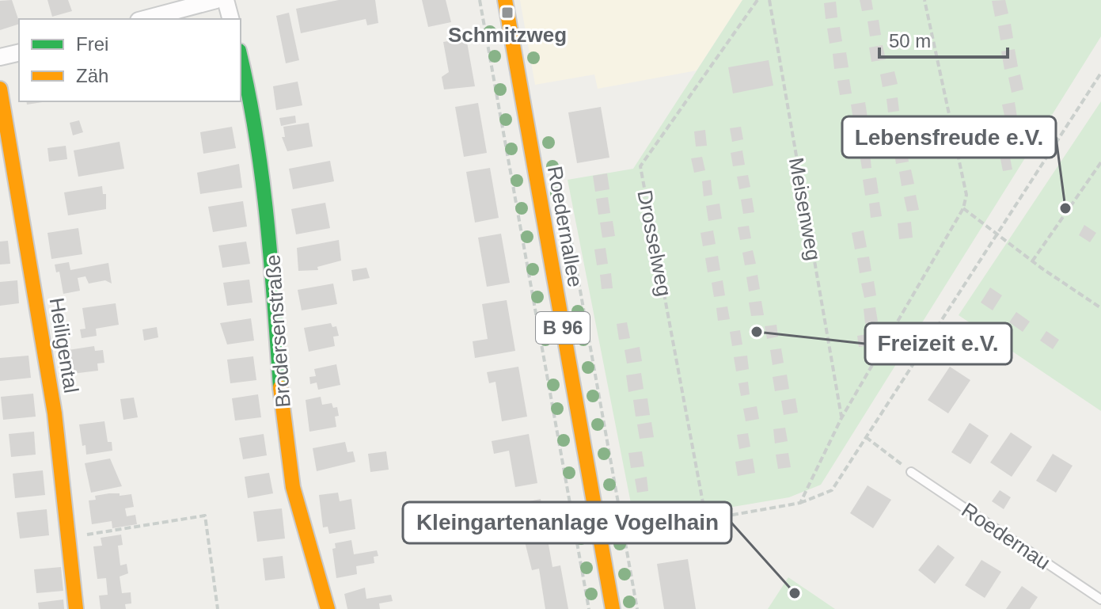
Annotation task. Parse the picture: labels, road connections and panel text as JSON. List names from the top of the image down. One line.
{"streets":{"street":["Roedernallee","B 96","Brodersenstraße","Heiligental"],"lane":["Roedernau"],"path":["Meisenweg","Drosselweg"]},"places":{"transit":["Schmitzweg"],"other":["Lebensfreude e.V.","Freizeit e.V.","Kleingartenanlage Vogelhain"]},"legend":["Frei","Zäh"],"scale_bar":"50 m"}
